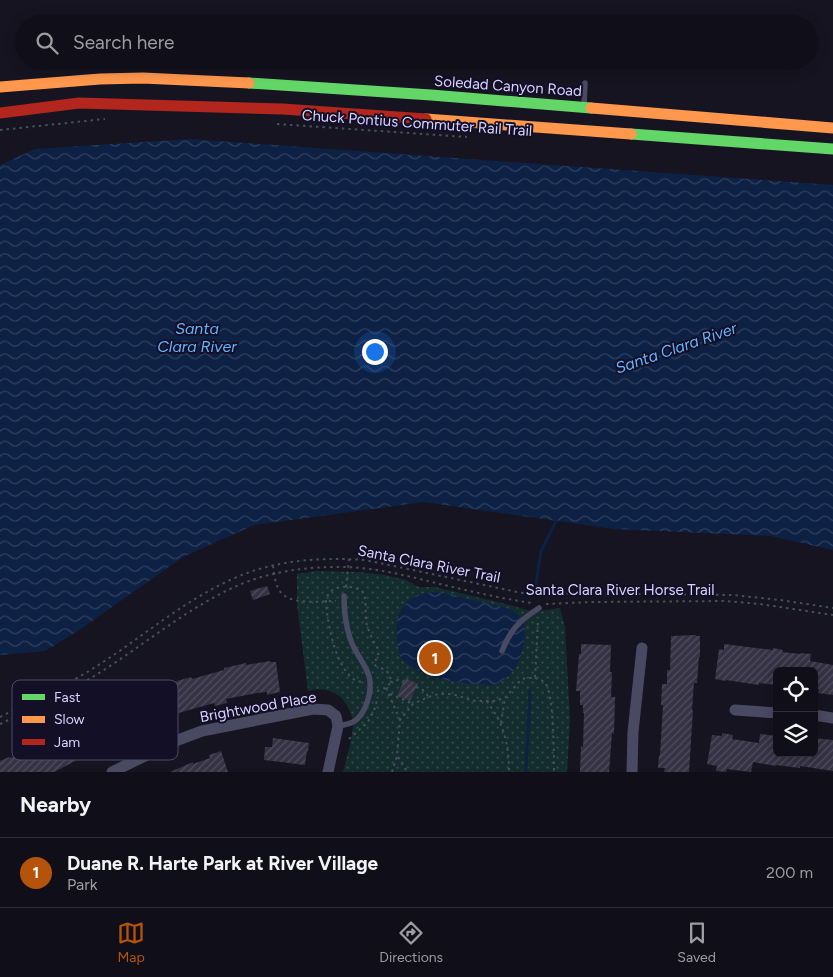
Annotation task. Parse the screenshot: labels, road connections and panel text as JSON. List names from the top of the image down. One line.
{"streets":{"main road":["Soledad Canyon Road"],"street":["Brightwood Place"],"path":["Chuck Pontius Commuter Rail Trail","Santa Clara River Trail","Santa Clara River Horse Trail"]},"water":["Santa Clara River"],"legend":["Fast","Slow","Jam"],"page":{"search":"Search here","pins":"1","heading":"Nearby","list":[{"mark":"1","name":"Duane R. Harte Park at River Village","note":"Park","value":"200 m"}],"nav":["Map","Directions","Saved"]}}
